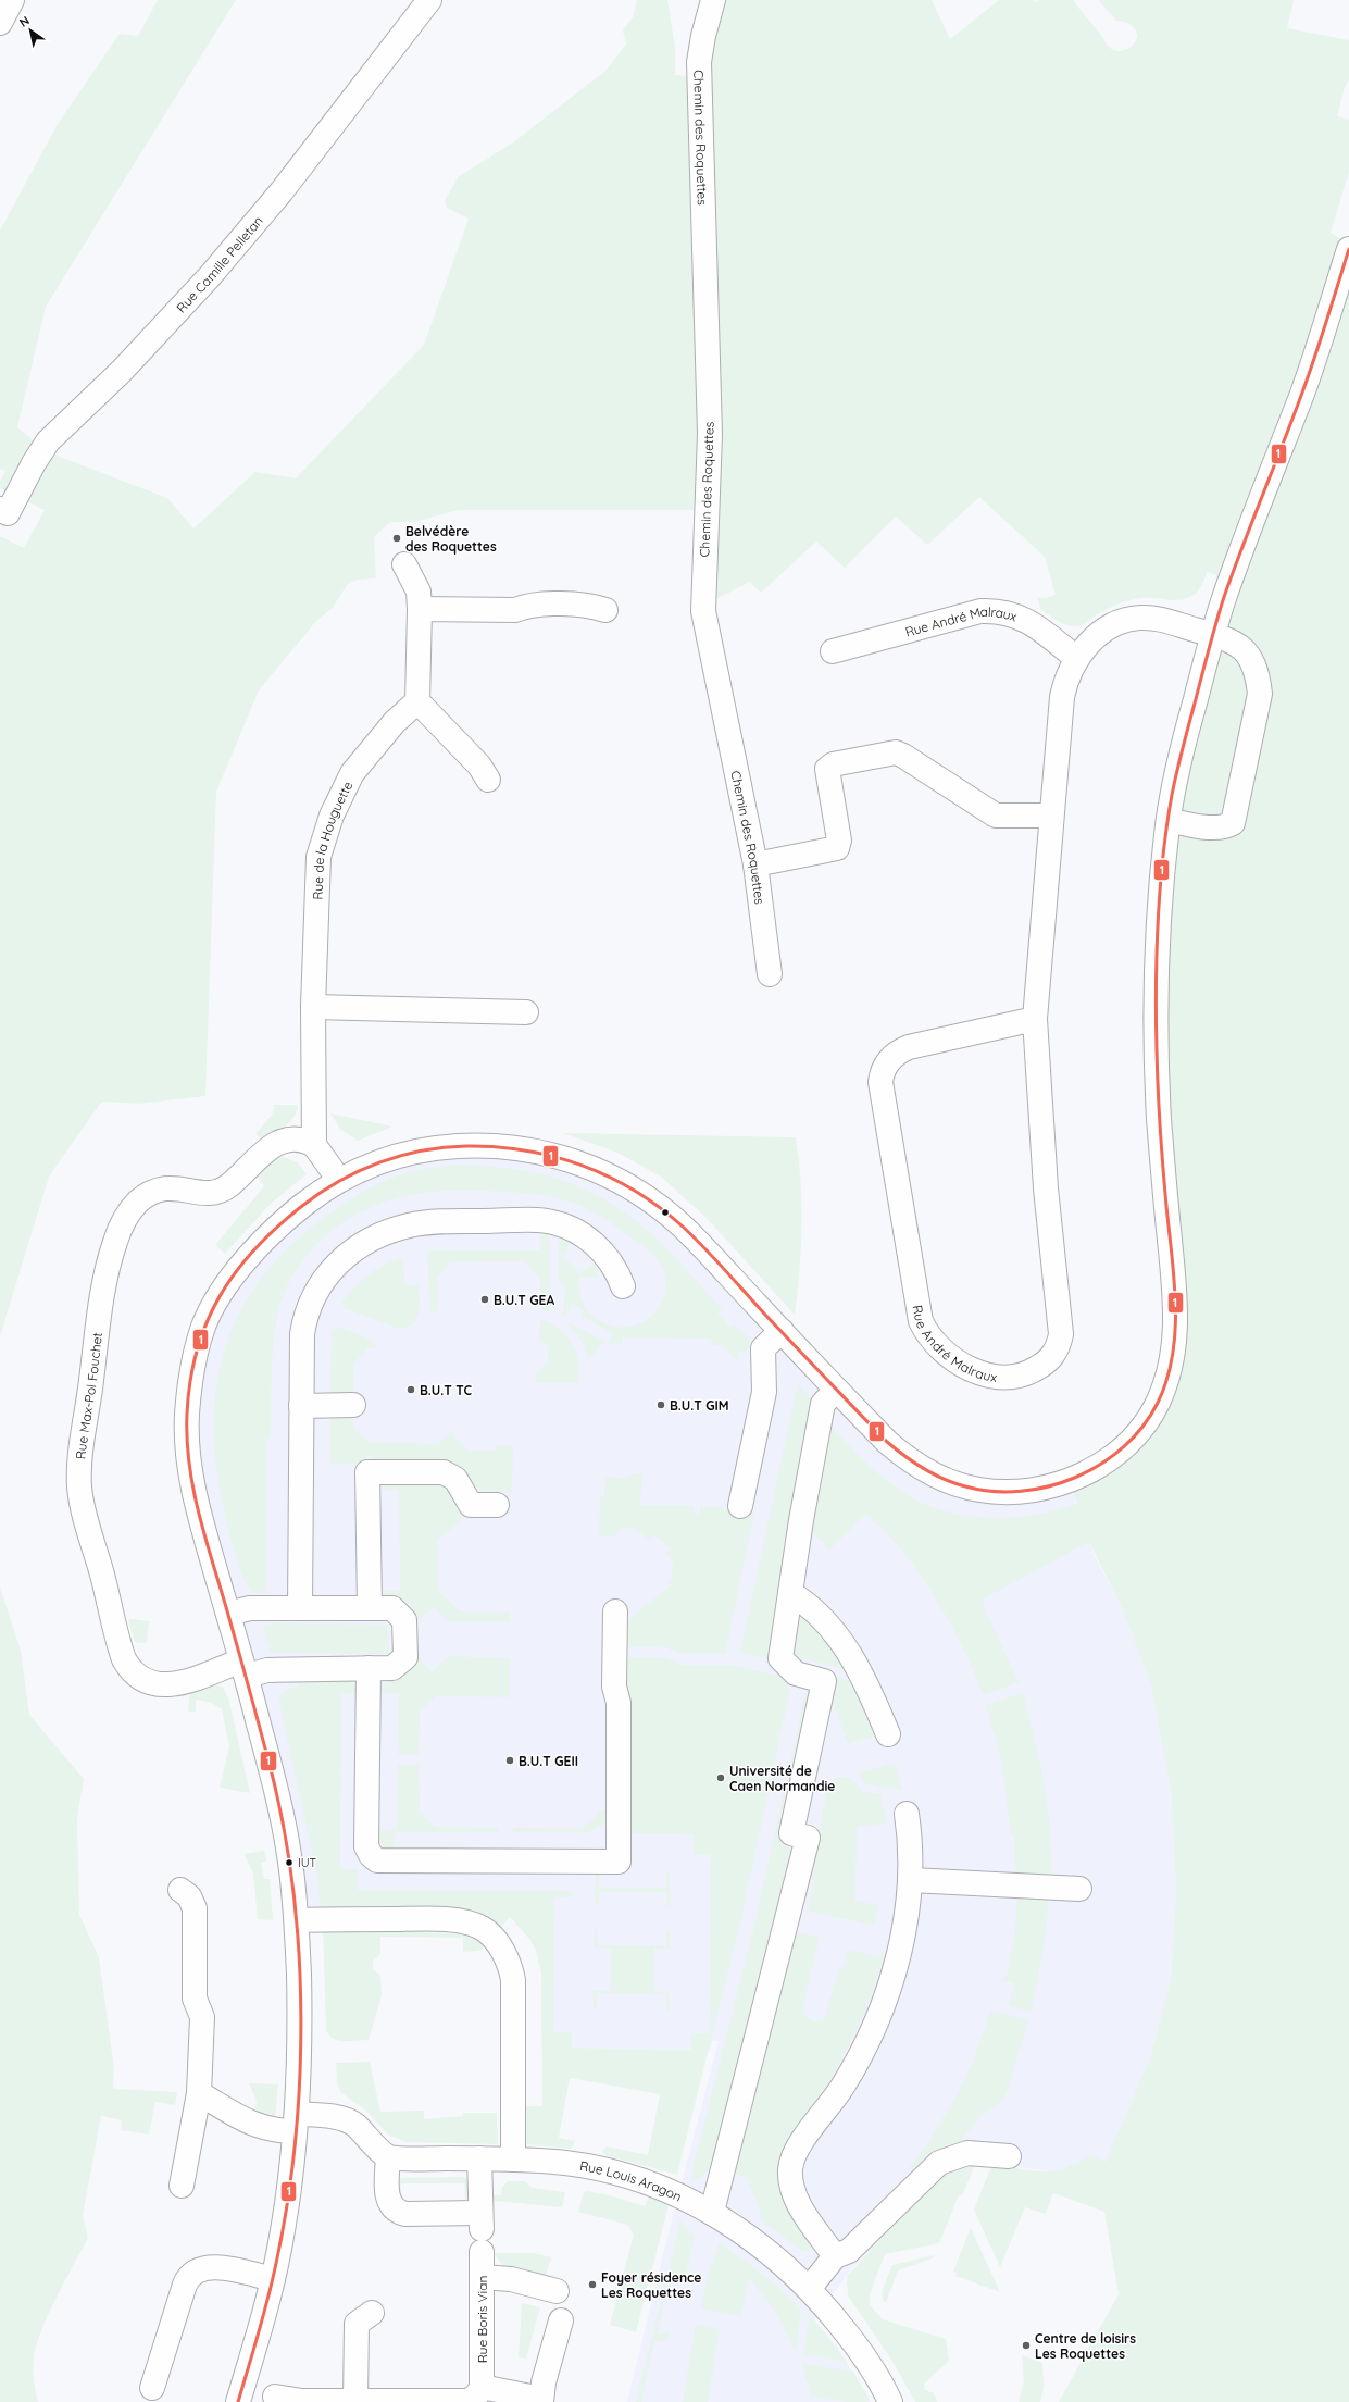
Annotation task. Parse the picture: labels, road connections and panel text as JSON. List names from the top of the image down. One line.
{"streets":{"street":["Chemin des Roquettes","Rue Camille Pelletan","Rue André Malraux","Rue de la Houguette","Rue Max-Pol Fouchet","Rue Louis Aragon","Rue Boris Vian"]},"crossings":[["Rue de la Houguette","Rue Max-Pol Fouchet"],["Rue Louis Aragon","Rue Boris Vian"]],"places":["Belvédère des Roquettes","B.U.T GEA","B.U.T TC","B.U.T GIM","B.U.T GEII","Université de Caen Normandie","IUT","Foyer résidence Les Roquettes","Centre de loisirs Les Roquettes"],"lines":["transit line 1"],"north":"top left"}
